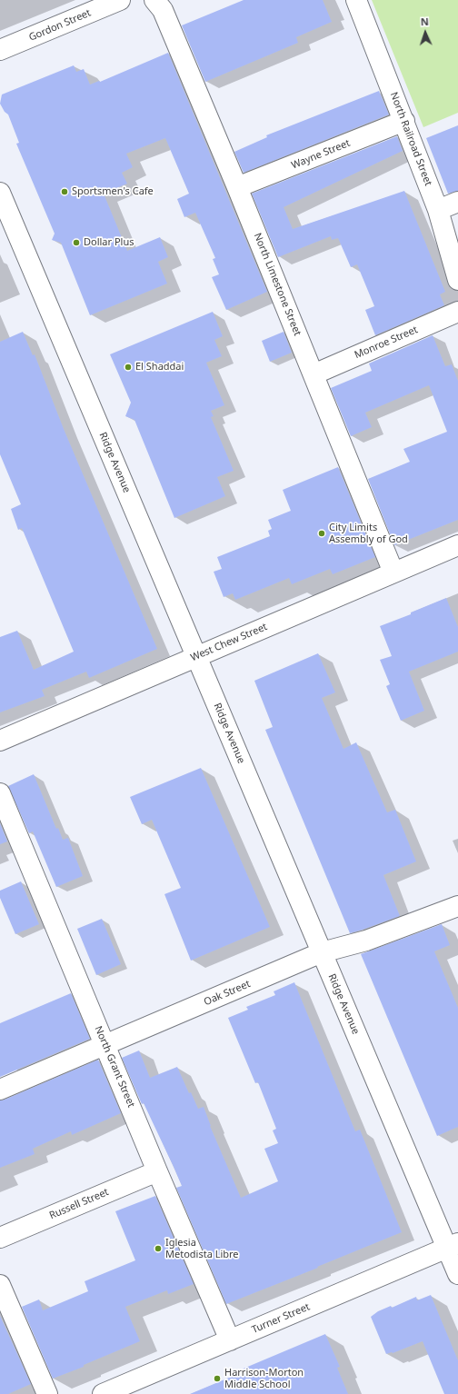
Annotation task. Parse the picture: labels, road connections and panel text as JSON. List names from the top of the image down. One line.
{"streets":{"street":["Gordon Street","North Railroad Street","Wayne Street","North Limestone Street","Monroe Street","Ridge Avenue","West Chew Street","Oak Street","North Grant Street","Russell Street","Turner Street"]},"crossings":[["North Railroad Street","Wayne Street"],["Wayne Street","North Limestone Street"],["North Limestone Street","Monroe Street"],["North Limestone Street","West Chew Street"],["Ridge Avenue","West Chew Street"],["Ridge Avenue","Oak Street"],["Ridge Avenue","Turner Street"],["Oak Street","North Grant Street"],["North Grant Street","Russell Street"],["North Grant Street","Turner Street"]],"places":["Sportsmen's Cafe","Dollar Plus","El Shaddai","City Limits Assembly of God","Iglesia Metodista Libre","Harrison-Morton Middle School"],"north":"top"}
